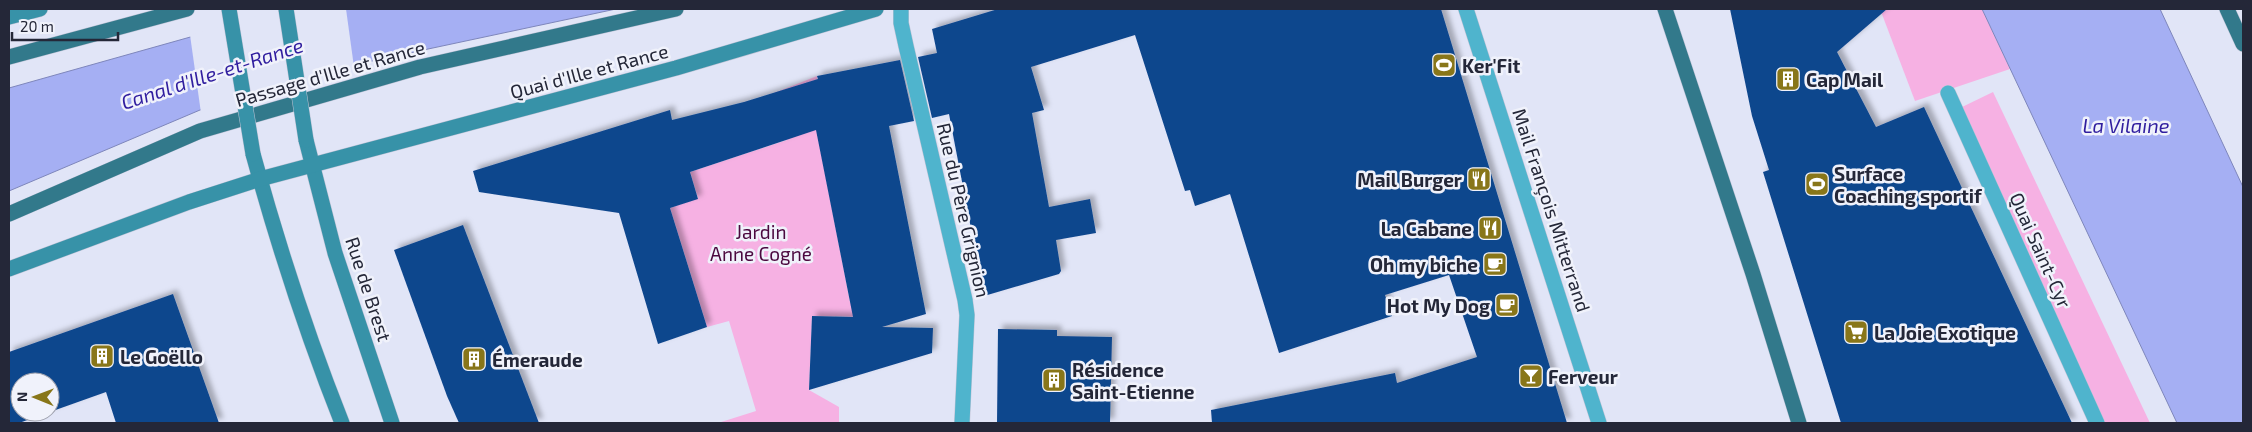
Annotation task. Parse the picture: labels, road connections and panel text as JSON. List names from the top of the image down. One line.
{"streets":{"main road":["Quai d'Ille et Rance","Passage d'Ille et Rance","Rue de Brest"],"street":["Rue du Père Grignion","Mail François Mitterrand","Quai Saint-Cyr"]},"crossings":[["Quai d'Ille et Rance","Rue de Brest"]],"water":["Canal d'Ille-et-Rance","La Vilaine"],"parks":["Jardin Anne Cogné"],"places":{"sports":["Ker'Fit","Surface Coaching sportif"],"building":["Cap Mail","Le Goëllo","Émeraude","Résidence Saint-Etienne"],"restaurant":["Mail Burger","La Cabane"],"cafe":["Oh my biche","Hot My Dog"],"supermarket":["La Joie Exotique"],"bar":["Ferveur"]},"scale_bar":"20 m","north":"left"}
